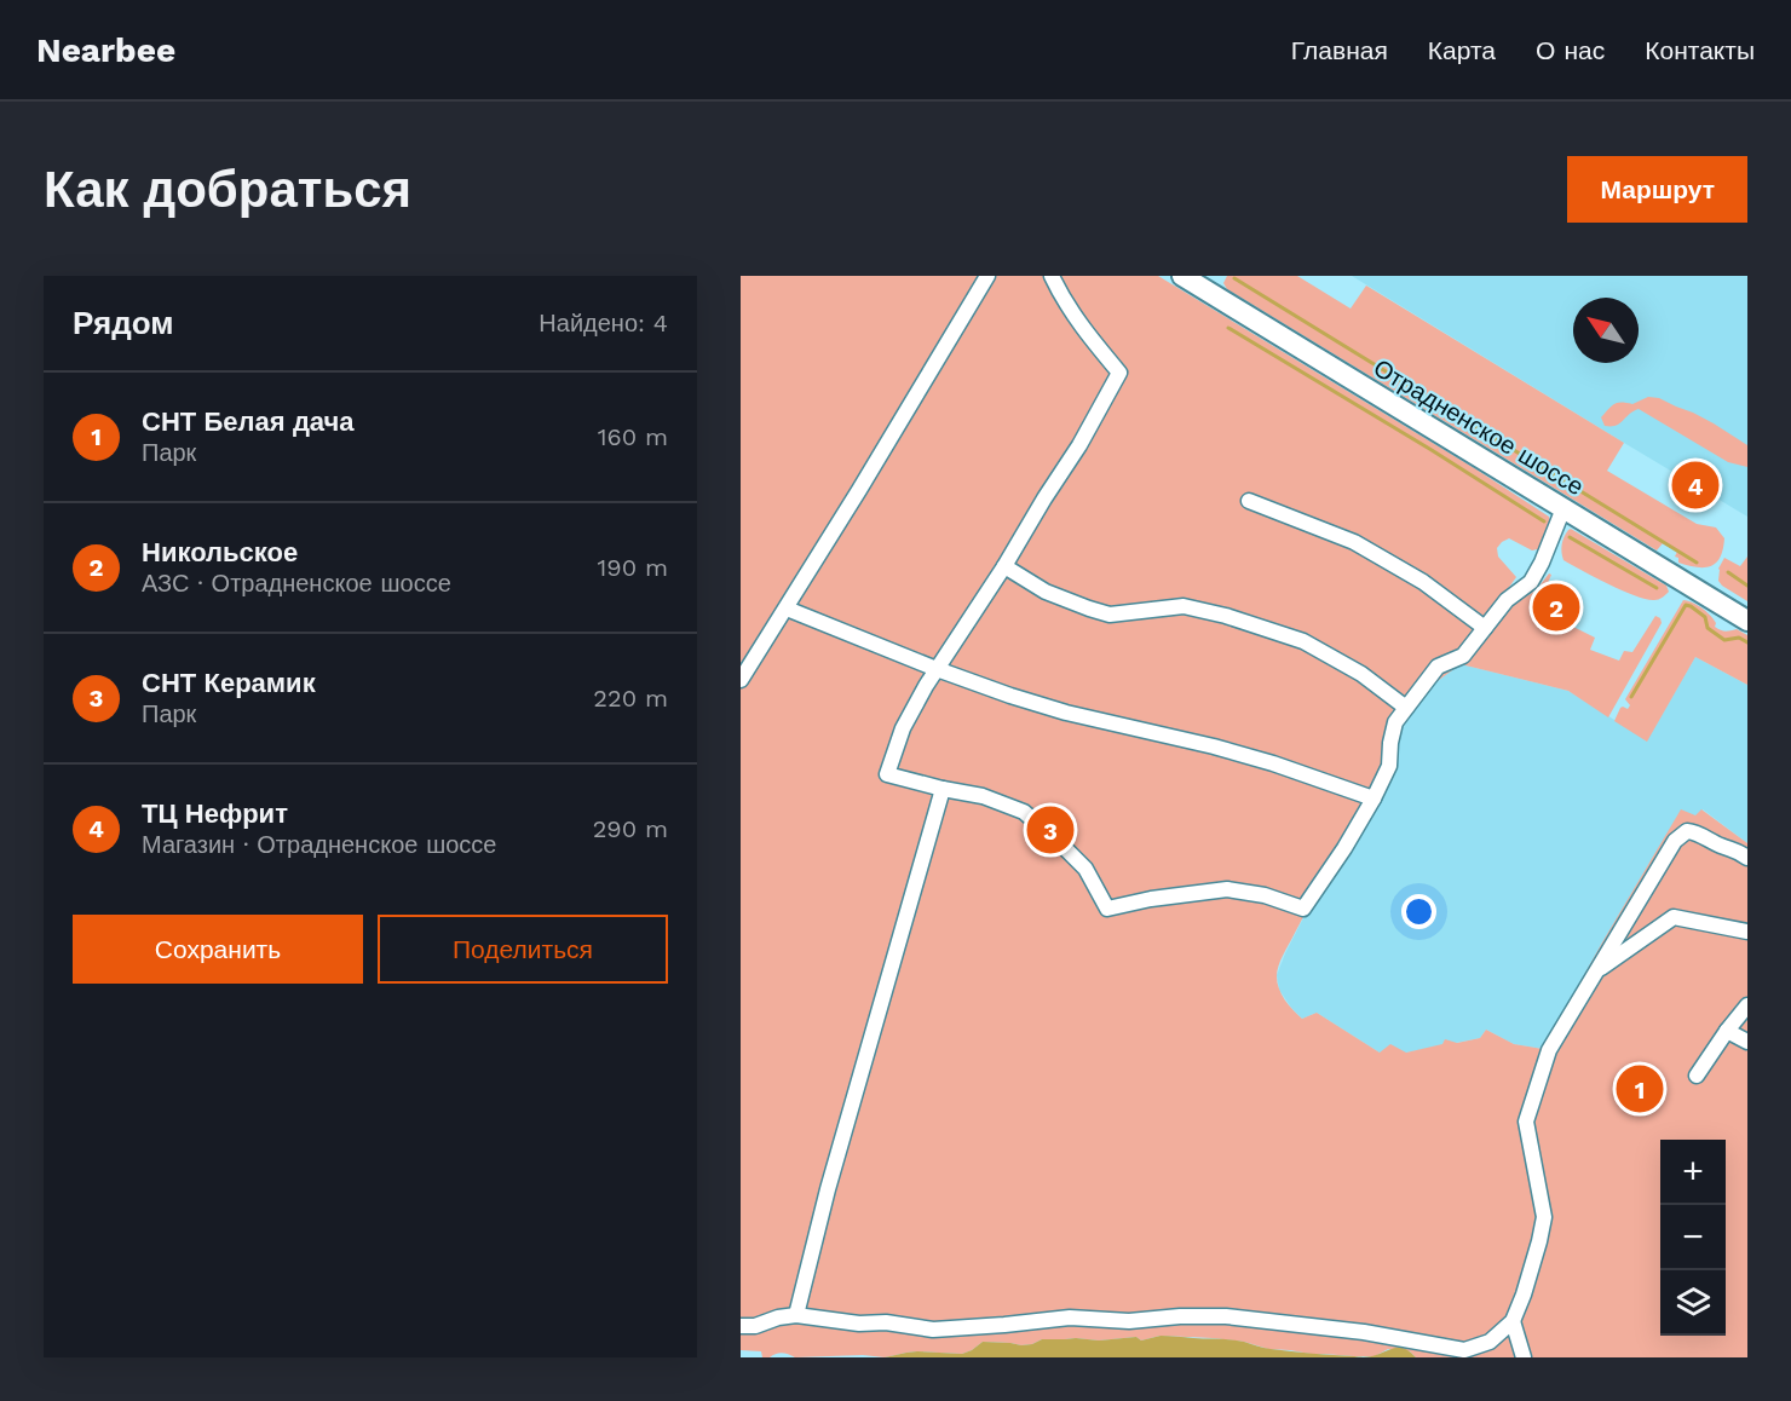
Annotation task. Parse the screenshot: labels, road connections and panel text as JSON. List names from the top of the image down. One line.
{"streets":{"main road":["Отрадненское шоссе"]},"north":"top left","page":{"header":"Nearbee","nav":["Главная","Карта","О нас","Контакты"],"buttons":["Маршрут",["Сохранить","Поделиться"]],"title":"Как добраться","heading":["Рядом","Найдено: 4"],"list":[{"mark":"1","name":"СНТ Белая дача","note":"Парк","value":"160 m"},{"mark":"2","name":"Никольское","note":"АЗС · Отрадненское шоссе","value":"190 m"},{"mark":"3","name":"СНТ Керамик","note":"Парк","value":"220 m"},{"mark":"4","name":"ТЦ Нефрит","note":"Магазин · Отрадненское шоссе","value":"290 m"}],"pins":["4","2","3","1"],"map_buttons":["+","−"]}}
